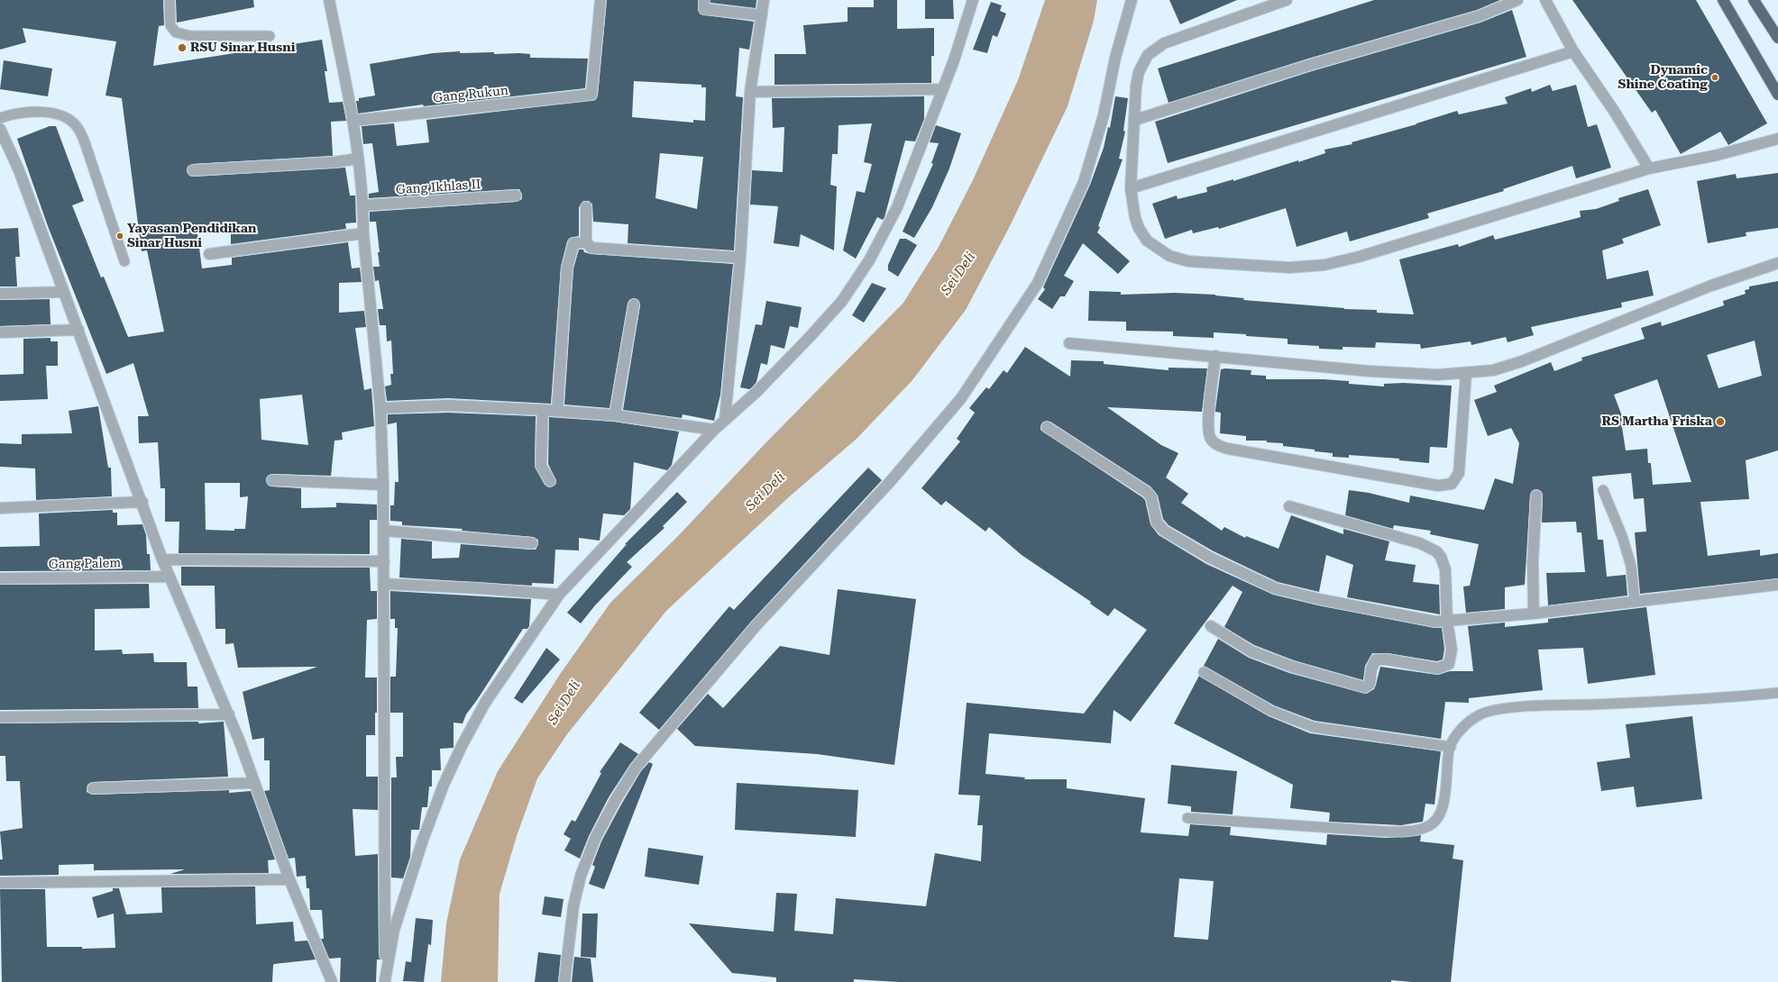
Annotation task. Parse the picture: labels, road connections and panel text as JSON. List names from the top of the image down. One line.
{"streets":{"street":["Gang Rukun","Gang Ikhlas II","Gang Palem"]},"water":["Sei Deli"],"places":["RSU Sinar Husni","Dynamic Shine Coating","Yayasan Pendidikan Sinar Husni","RS Martha Friska"]}
